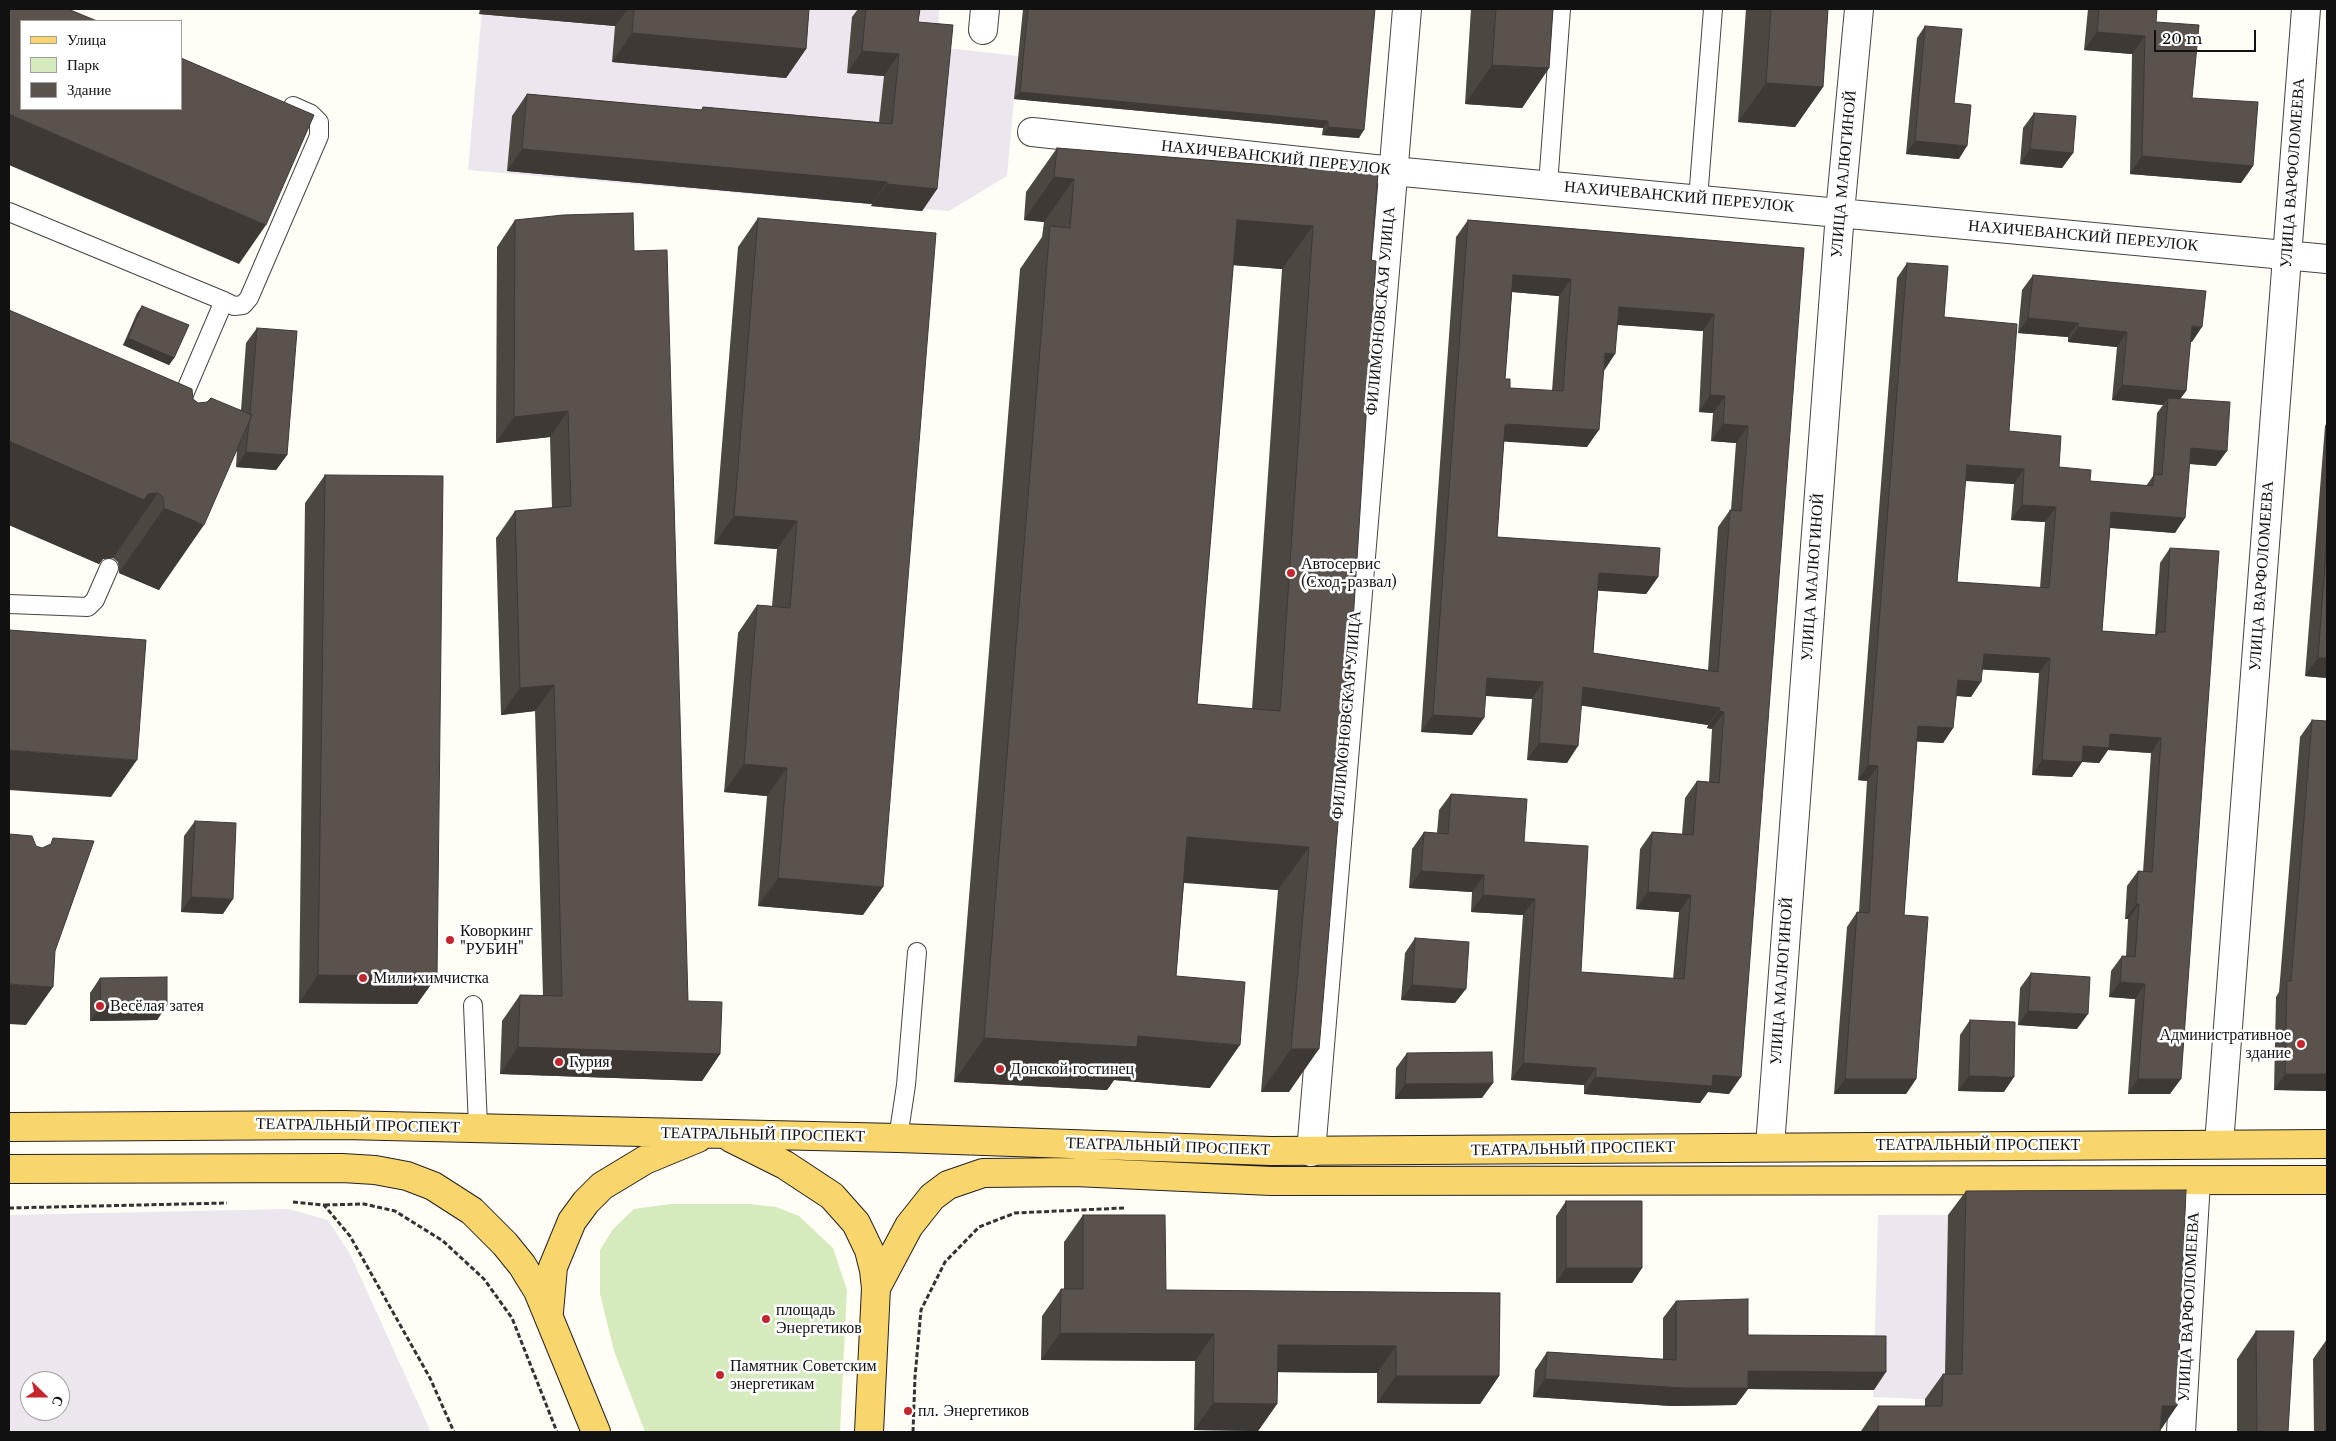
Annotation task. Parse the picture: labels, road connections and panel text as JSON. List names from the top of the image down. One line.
{"streets":{"main road":["ТЕАТРАЛЬНЫЙ ПРОСПЕКТ"],"street":["НАХИЧЕВАНСКИЙ ПЕРЕУЛОК","УЛИЦА ВАРФОЛОМЕЕВА","УЛИЦА МАЛЮГИНОЙ","ФИЛИМОНОВСКАЯ УЛИЦА"]},"crossings":[["НАХИЧЕВАНСКИЙ ПЕРЕУЛОК","УЛИЦА ВАРФОЛОМЕЕВА"],["НАХИЧЕВАНСКИЙ ПЕРЕУЛОК","УЛИЦА МАЛЮГИНОЙ"],["НАХИЧЕВАНСКИЙ ПЕРЕУЛОК","ФИЛИМОНОВСКАЯ УЛИЦА"],["УЛИЦА ВАРФОЛОМЕЕВА","ТЕАТРАЛЬНЫЙ ПРОСПЕКТ"],["УЛИЦА МАЛЮГИНОЙ","ТЕАТРАЛЬНЫЙ ПРОСПЕКТ"],["ФИЛИМОНОВСКАЯ УЛИЦА","ТЕАТРАЛЬНЫЙ ПРОСПЕКТ"]],"places":["Автосервис (Сход-развал)","Коворкинг \"РУБИН\"","Мили химчистка","Весёлая затея","Административное здание","Гурия","Донской гостинец","площадь Энергетиков","Памятник Советским энергетикам","пл. Энергетиков"],"legend":["Улица","Парк","Здание"],"scale_bar":"20 m","north":"right"}
